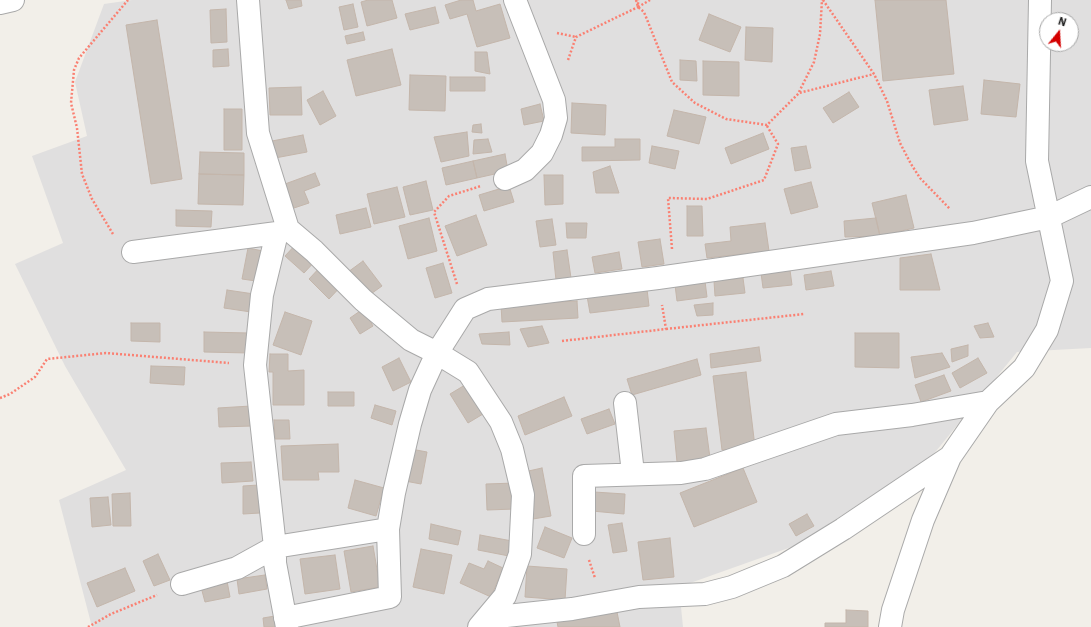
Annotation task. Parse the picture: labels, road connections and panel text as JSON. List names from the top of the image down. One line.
{"north":"top"}
